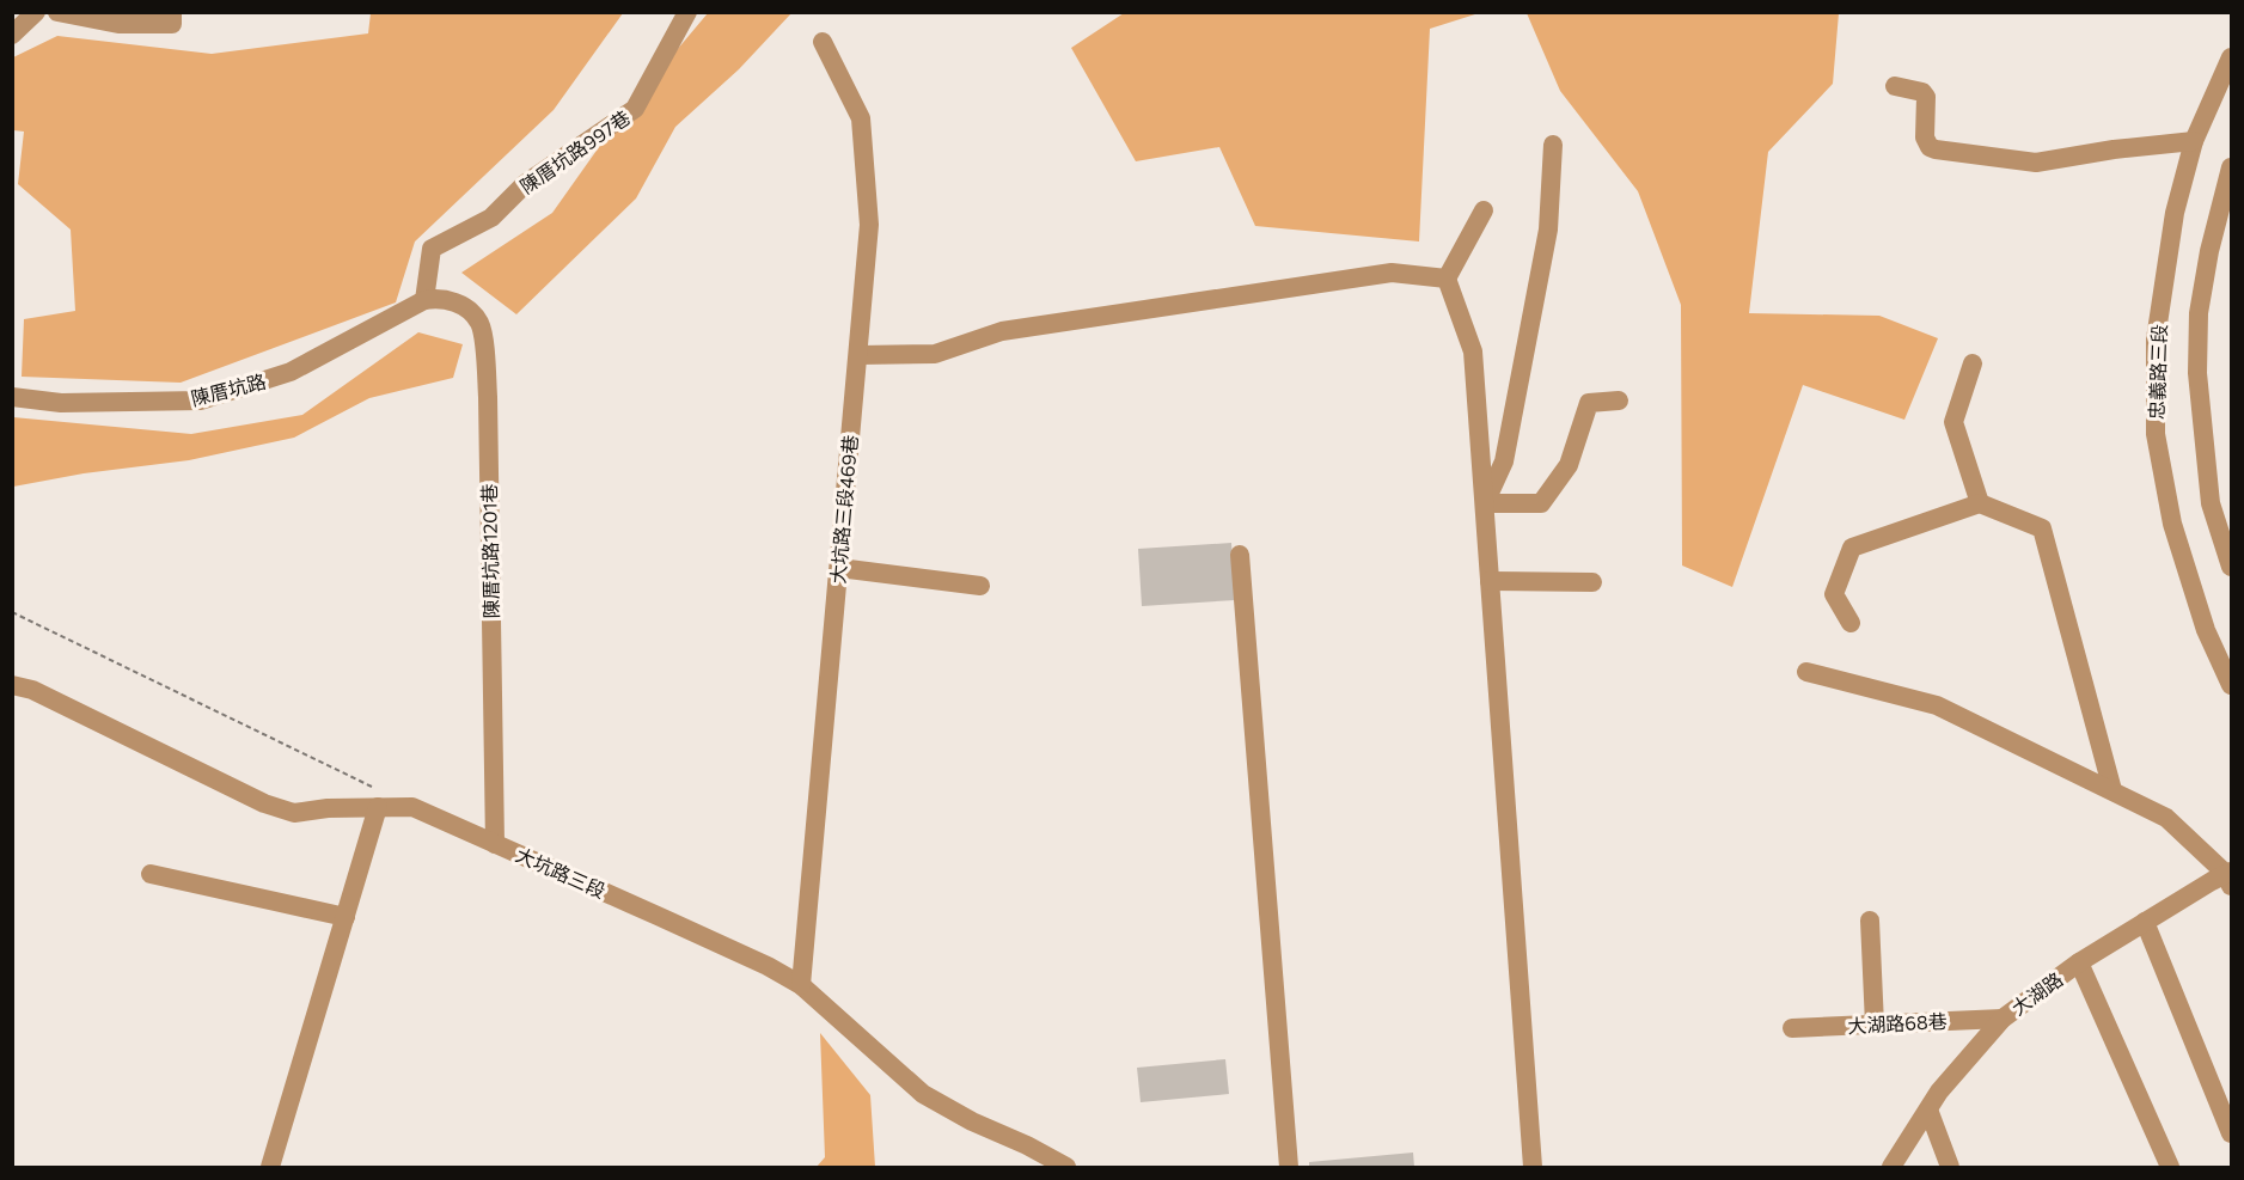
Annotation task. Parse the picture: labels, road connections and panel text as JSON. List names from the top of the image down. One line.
{"streets":{"street":["陳厝坑路997巷","忠義路三段","陳厝坑路","大坑路三段469巷","陳厝坑路1201巷","大坑路三段","大湖路","大湖路68巷"]},"crossings":[["陳厝坑路997巷","陳厝坑路"],["陳厝坑路997巷","陳厝坑路1201巷"],["陳厝坑路","陳厝坑路1201巷"],["大坑路三段469巷","大坑路三段"],["陳厝坑路1201巷","大坑路三段"],["大湖路","大湖路68巷"]]}
